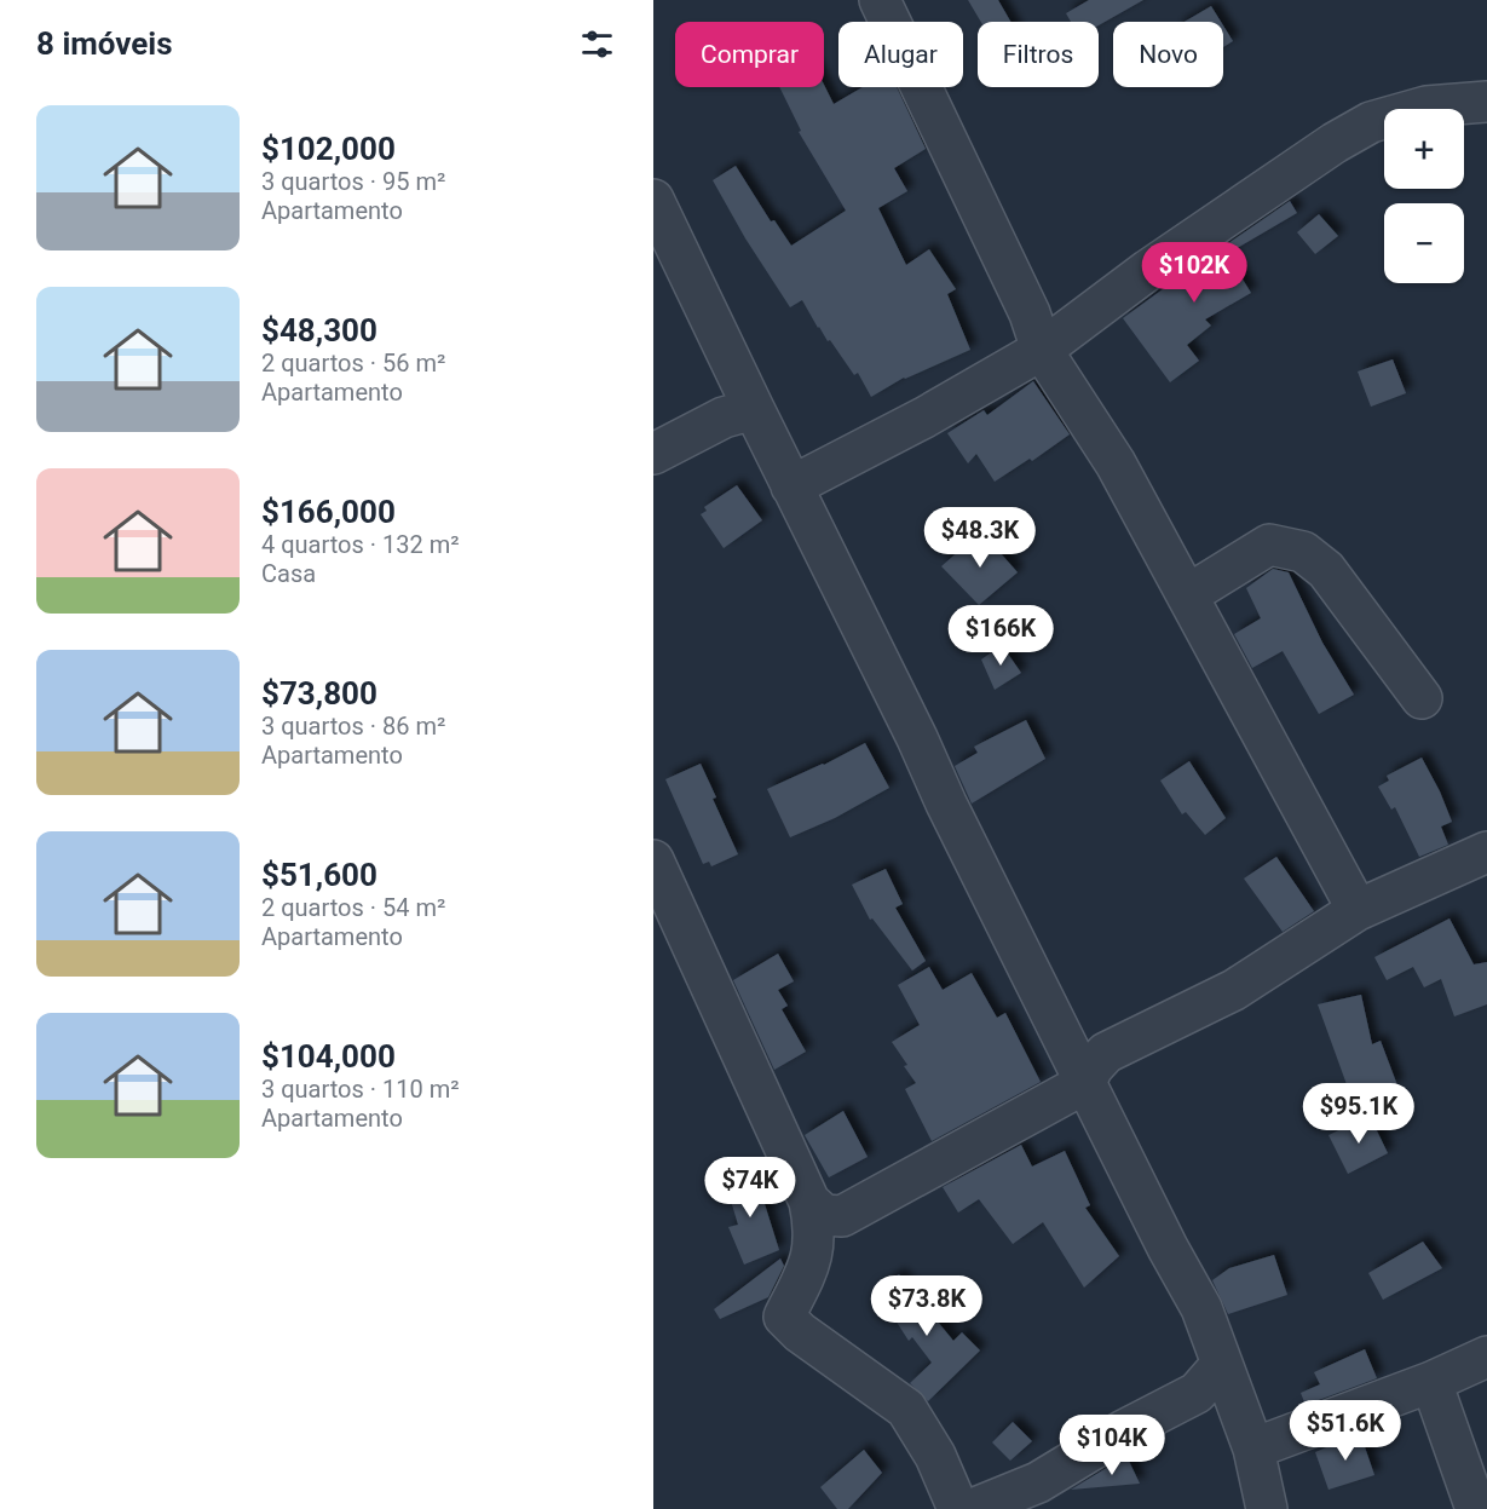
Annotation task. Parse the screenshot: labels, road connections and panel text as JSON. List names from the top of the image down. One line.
{"page":{"heading":"8 imóveis","chip":["Comprar","Alugar","Filtros","Novo"],"list":[{"name":"$102,000","note":"3 quartos · 95 m² · Apartamento"},{"name":"$48,300","note":"2 quartos · 56 m² · Apartamento"},{"name":"$166,000","note":"4 quartos · 132 m² · Casa"},{"name":"$73,800","note":"3 quartos · 86 m² · Apartamento"},{"name":"$51,600","note":"2 quartos · 54 m² · Apartamento"},{"name":"$104,000","note":"3 quartos · 110 m² · Apartamento"}],"map_buttons":["+","−"],"price":["$102K","$48.3K","$166K","$95.1K","$74K","$73.8K","$51.6K","$104K"]}}
